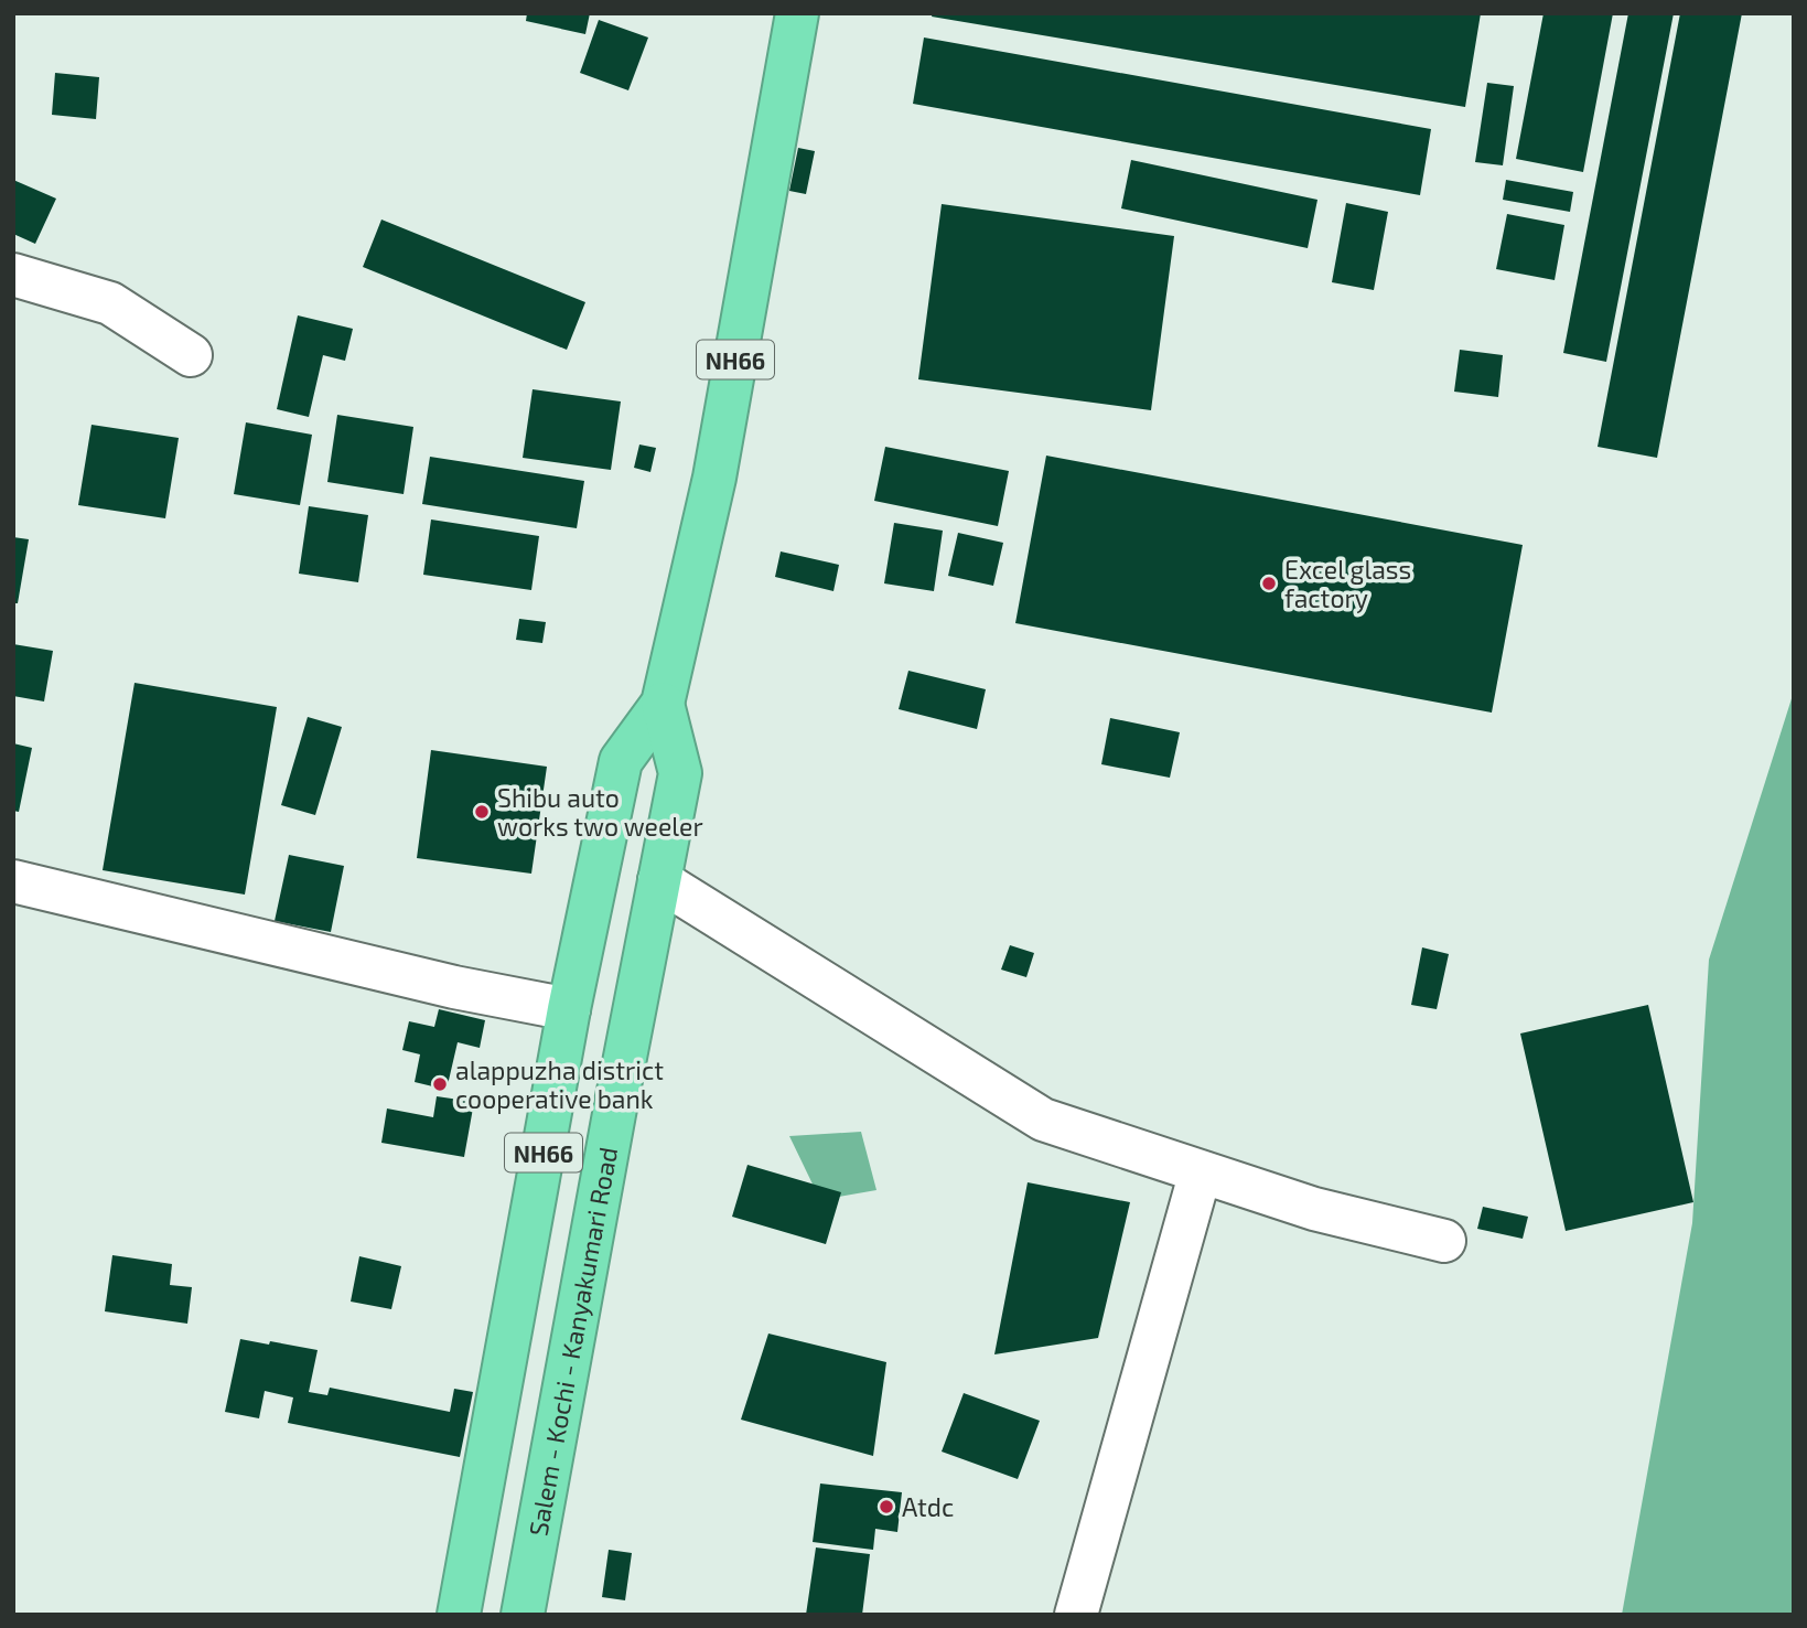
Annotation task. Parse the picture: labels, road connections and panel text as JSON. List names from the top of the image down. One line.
{"streets":{"highway":["NH66","Salem - Kochi - Kanyakumari Road"]},"places":["Excel glass factory","Shibu auto works two weeler","alappuzha district cooperative bank","Atdc"]}
